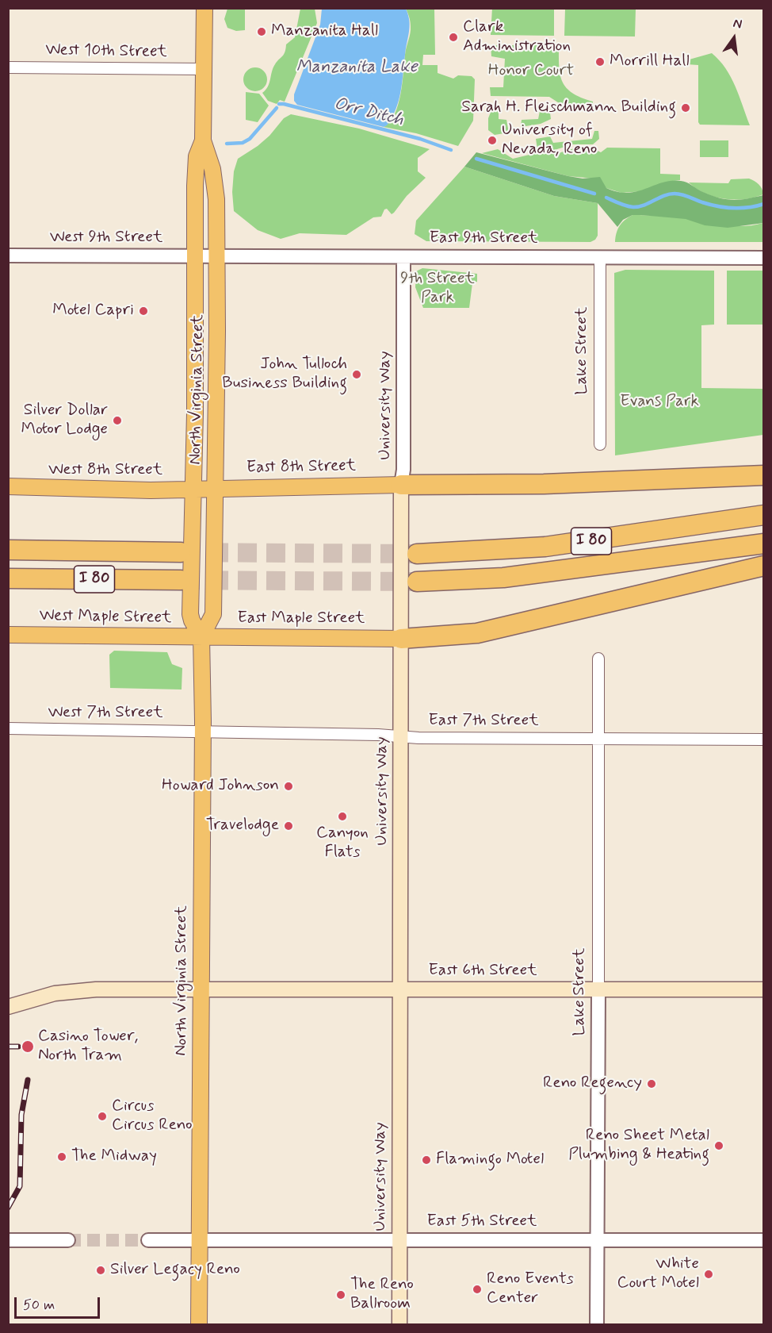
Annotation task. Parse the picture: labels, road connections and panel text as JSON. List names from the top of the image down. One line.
{"streets":{"highway":["I 80"],"main road":["North Virginia Street","University Way","East 8th Street","West 8th Street","West Maple Street","East Maple Street","East 6th Street"],"street":["West 10th Street","West 9th Street","East 9th Street","Lake Street","West 7th Street","East 7th Street","East 5th Street"]},"crossings":[["West 10th Street","North Virginia Street"],["West 9th Street","East 9th Street"],["West 9th Street","North Virginia Street"],["East 9th Street","Lake Street"],["East 9th Street","North Virginia Street"],["East 9th Street","University Way"],["Lake Street","East 7th Street"],["Lake Street","East 6th Street"],["Lake Street","East 5th Street"],["North Virginia Street","East 8th Street"],["North Virginia Street","West 8th Street"],["North Virginia Street","West Maple Street"],["North Virginia Street","East Maple Street"],["North Virginia Street","West 7th Street"],["North Virginia Street","East 7th Street"],["North Virginia Street","East 6th Street"],["North Virginia Street","East 5th Street"],["University Way","East 8th Street"],["University Way","East Maple Street"],["University Way","East 7th Street"],["University Way","East 6th Street"],["University Way","East 5th Street"],["East 8th Street","West 8th Street"],["West Maple Street","East Maple Street"],["West 7th Street","East 7th Street"]],"water":["Manzanita Lake","Orr Ditch"],"parks":["Honor Court","9th Street Park","Evans Park"],"places":["Manzanita Hall","Clark Administration","Morrill Hall","Sarah H. Fleischmann Building","University of Nevada, Reno","Motel Capri","John Tulloch Business Building","Silver Dollar Motor Lodge","Howard Johnson","Canyon Flats","Travelodge","Casino Tower, North Tram","Reno Regency","Circus Circus Reno","Reno Sheet Metal Plumbing & Heating","The Midway","Flamingo Motel","Silver Legacy Reno","White Court Motel","Reno Events Center","The Reno Ballroom"],"scale_bar":"50 m","north":"top"}
